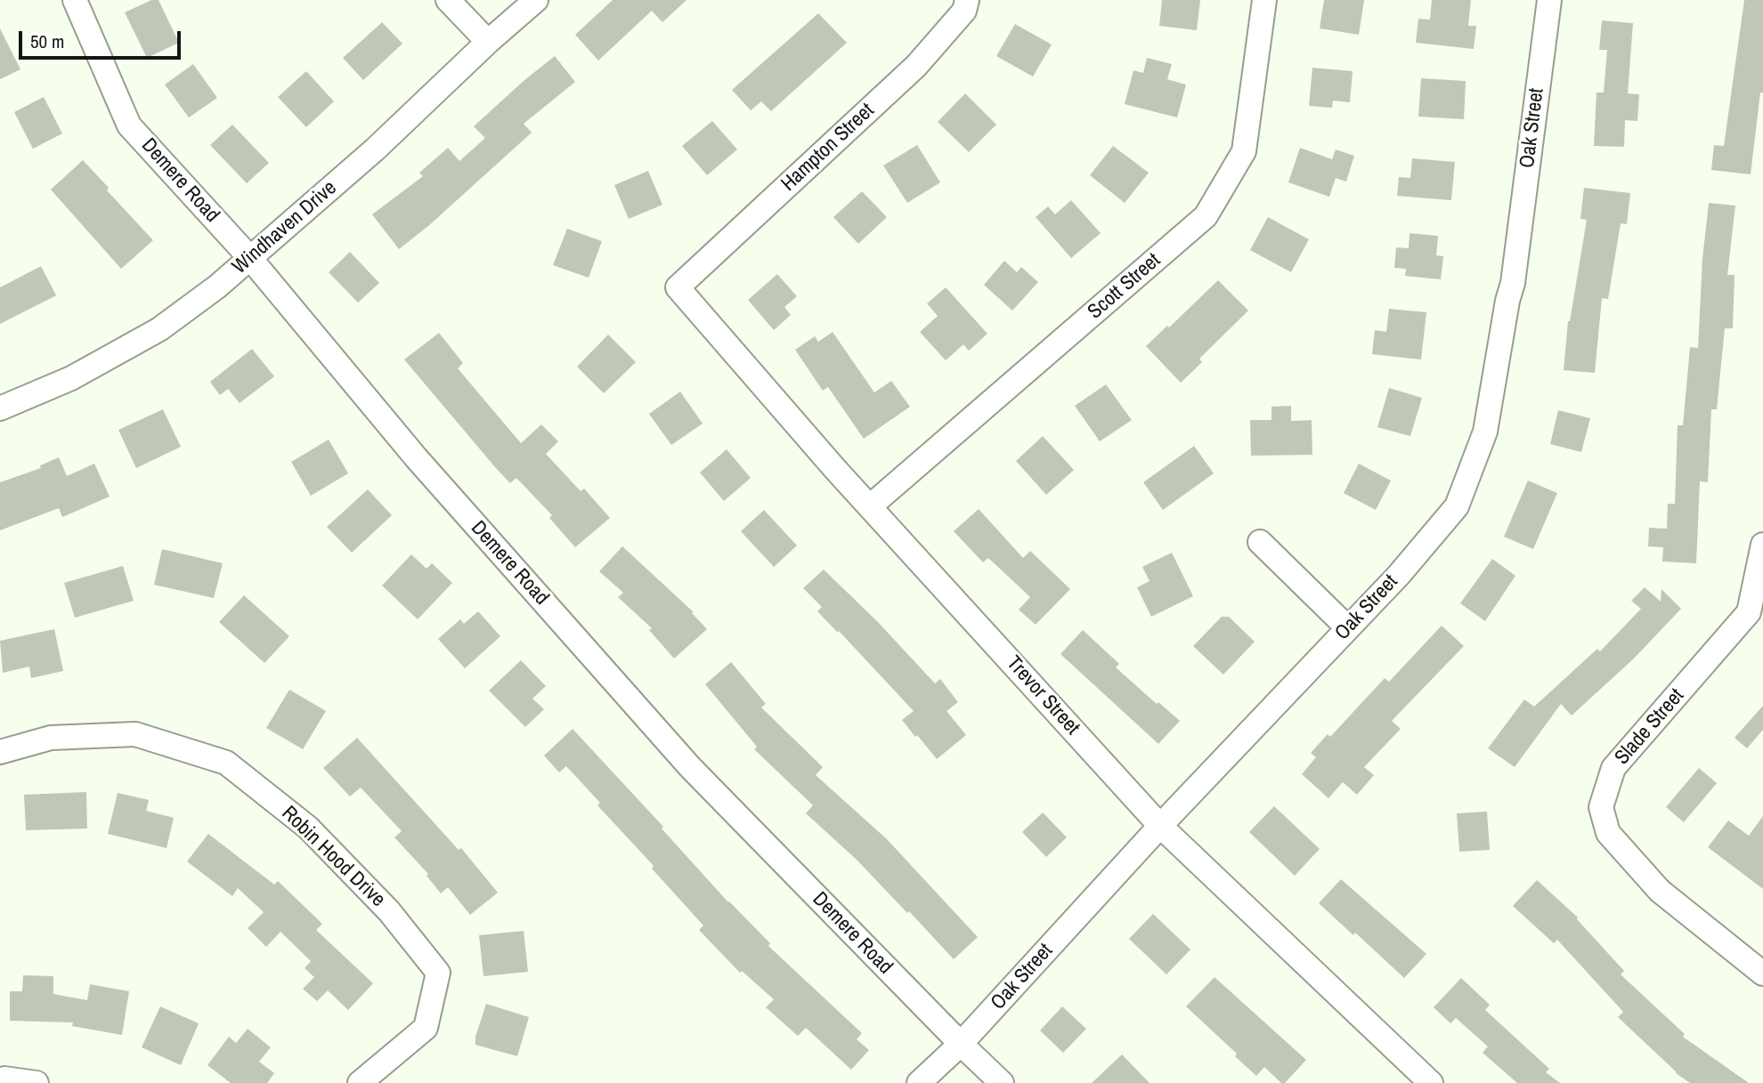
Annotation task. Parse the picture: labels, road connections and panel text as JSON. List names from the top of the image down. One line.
{"streets":{"street":["Oak Street","Hampton Street","Demere Road","Windhaven Drive","Scott Street","Trevor Street","Slade Street","Robin Hood Drive"]},"crossings":[["Oak Street","Demere Road"],["Oak Street","Trevor Street"],["Hampton Street","Trevor Street"],["Demere Road","Windhaven Drive"],["Scott Street","Trevor Street"]],"scale_bar":"50 m"}
